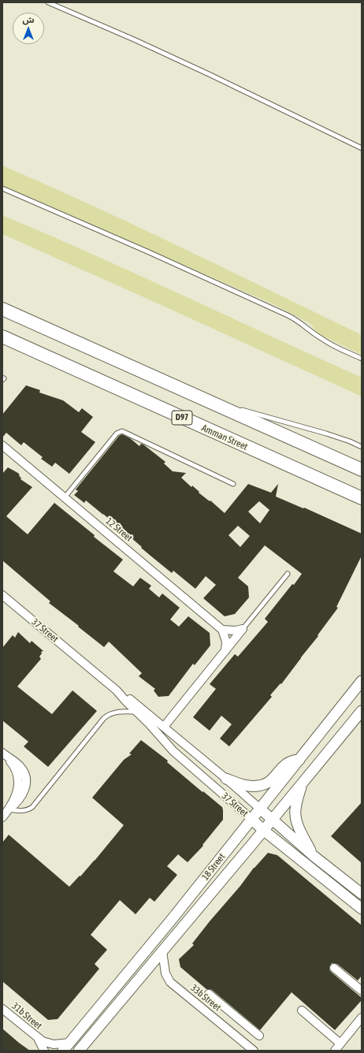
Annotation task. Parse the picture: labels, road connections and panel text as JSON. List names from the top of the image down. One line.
{"streets":{"main road":["D97","Amman Street"],"street":["12 Street","37 Street","18 Street","33b Street","31b Street"]},"crossings":[["37 Street","18 Street"],["18 Street","33b Street"],["18 Street","31b Street"]],"north":"top"}
